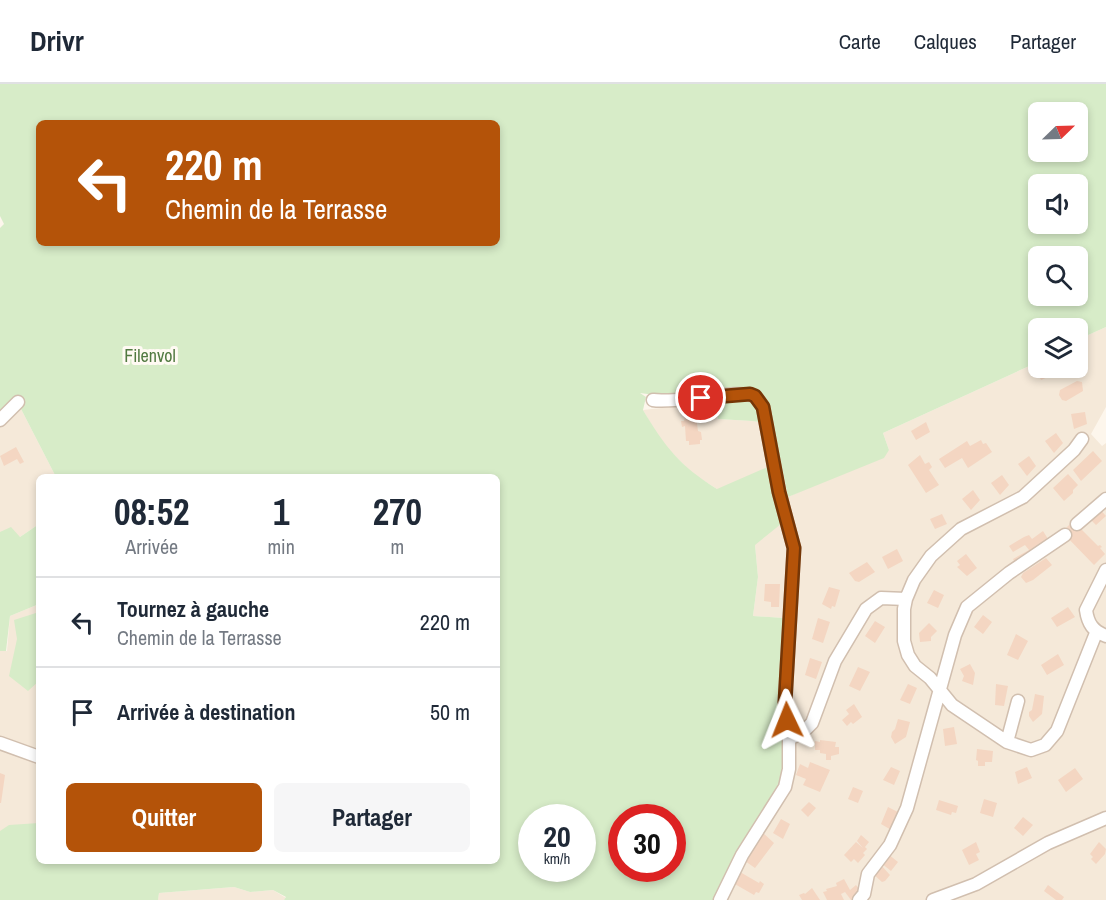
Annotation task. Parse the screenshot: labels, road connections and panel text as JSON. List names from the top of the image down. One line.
{"parks":["Filenvol"],"north":"top right","page":{"header":"Drivr","nav":["Carte","Calques","Partager"],"turn":["220 m","Chemin de la Terrasse"],"eta":["08:52","Arrivée","1","min","270","m"],"list":[{"name":"Tournez à gauche","note":"Chemin de la Terrasse","value":"220 m"},{"name":"Arrivée à destination","value":"50 m"}],"buttons":["Quitter","Partager"],"speed":"20 km/h","limit":"30"}}
